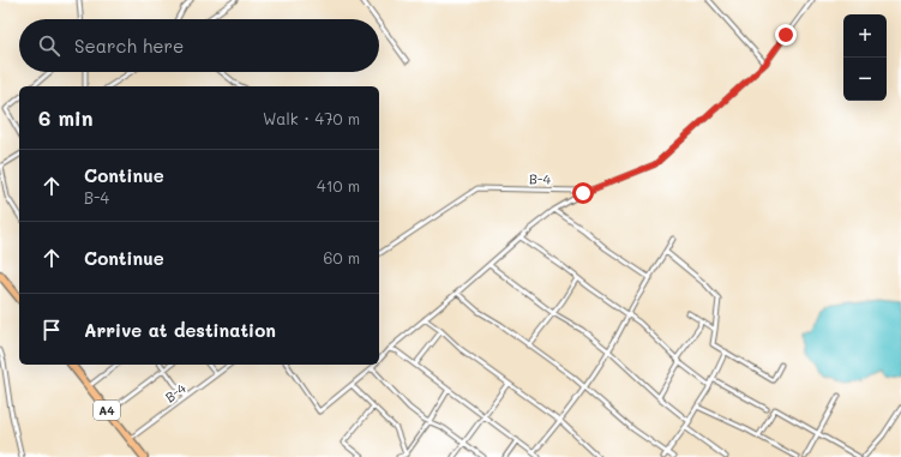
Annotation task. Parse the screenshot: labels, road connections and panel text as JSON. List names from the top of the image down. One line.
{"streets":{"highway":["A4"],"street":["B-4"]},"crossings":[["B-4","A4"]],"page":{"map_buttons":["+","−"],"search":"Search here","heading":["6 min","Walk · 470 m"],"list":[["Continue","B-4","410 m"],["Continue","60 m"],"Arrive at destination"]}}
